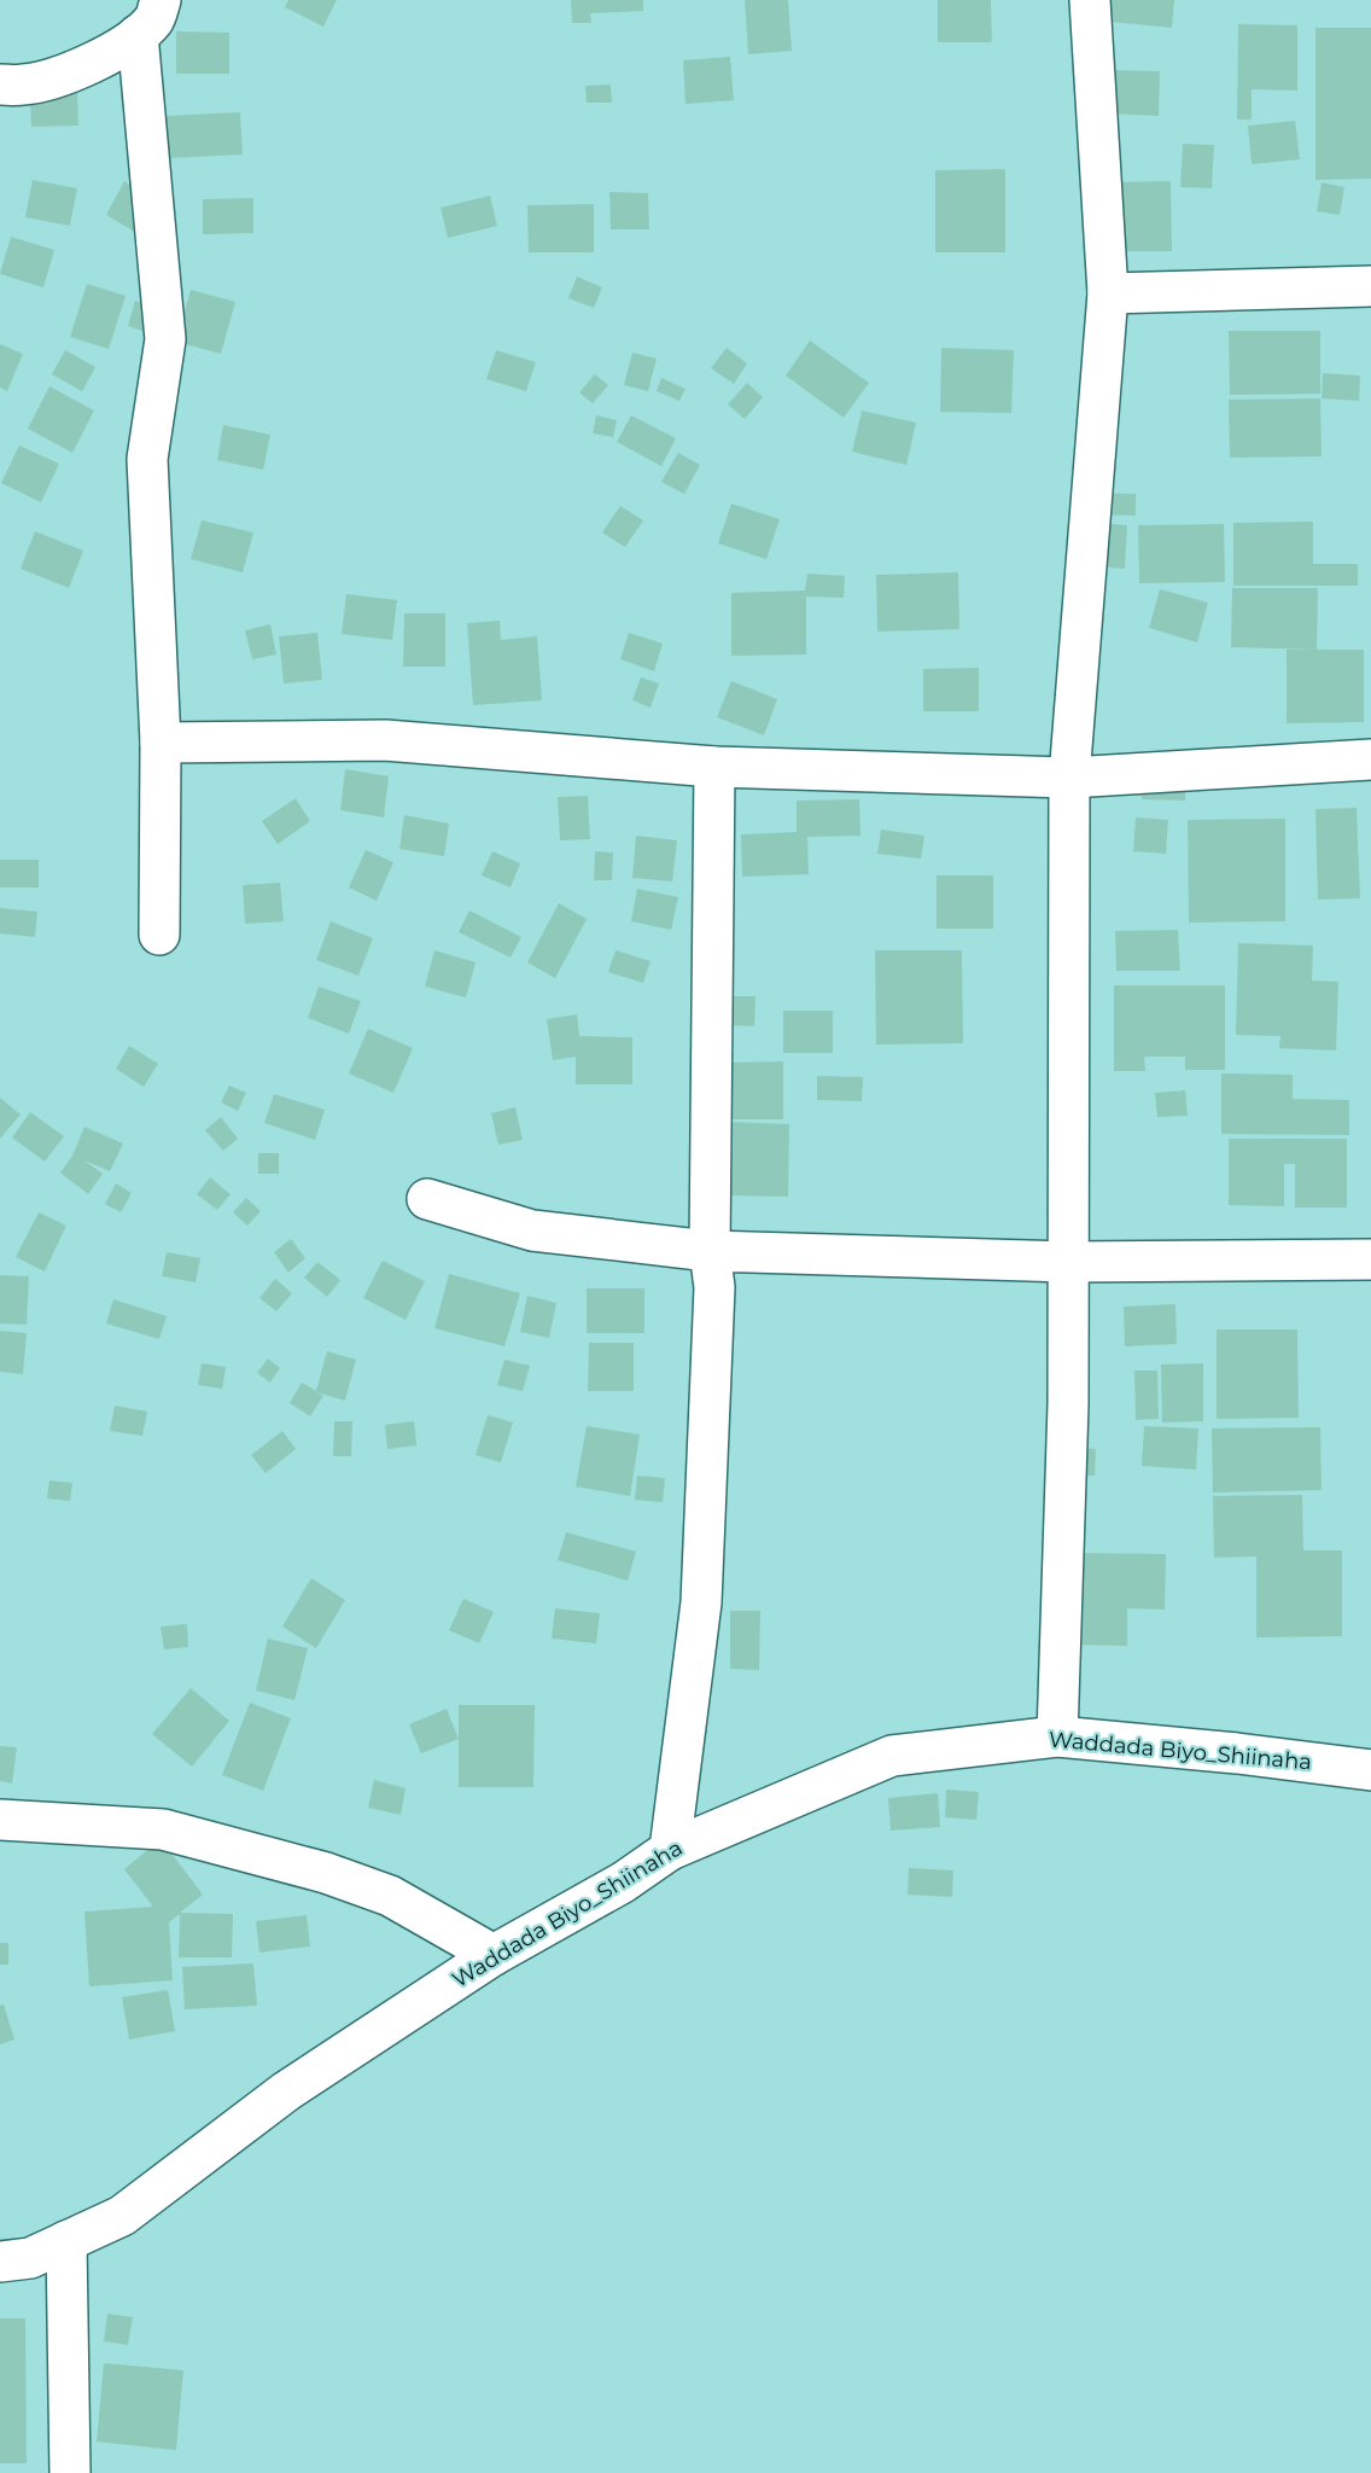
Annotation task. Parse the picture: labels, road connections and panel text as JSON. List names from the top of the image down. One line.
{"streets":{"street":["Waddada Biyo_Shiinaha"]}}
